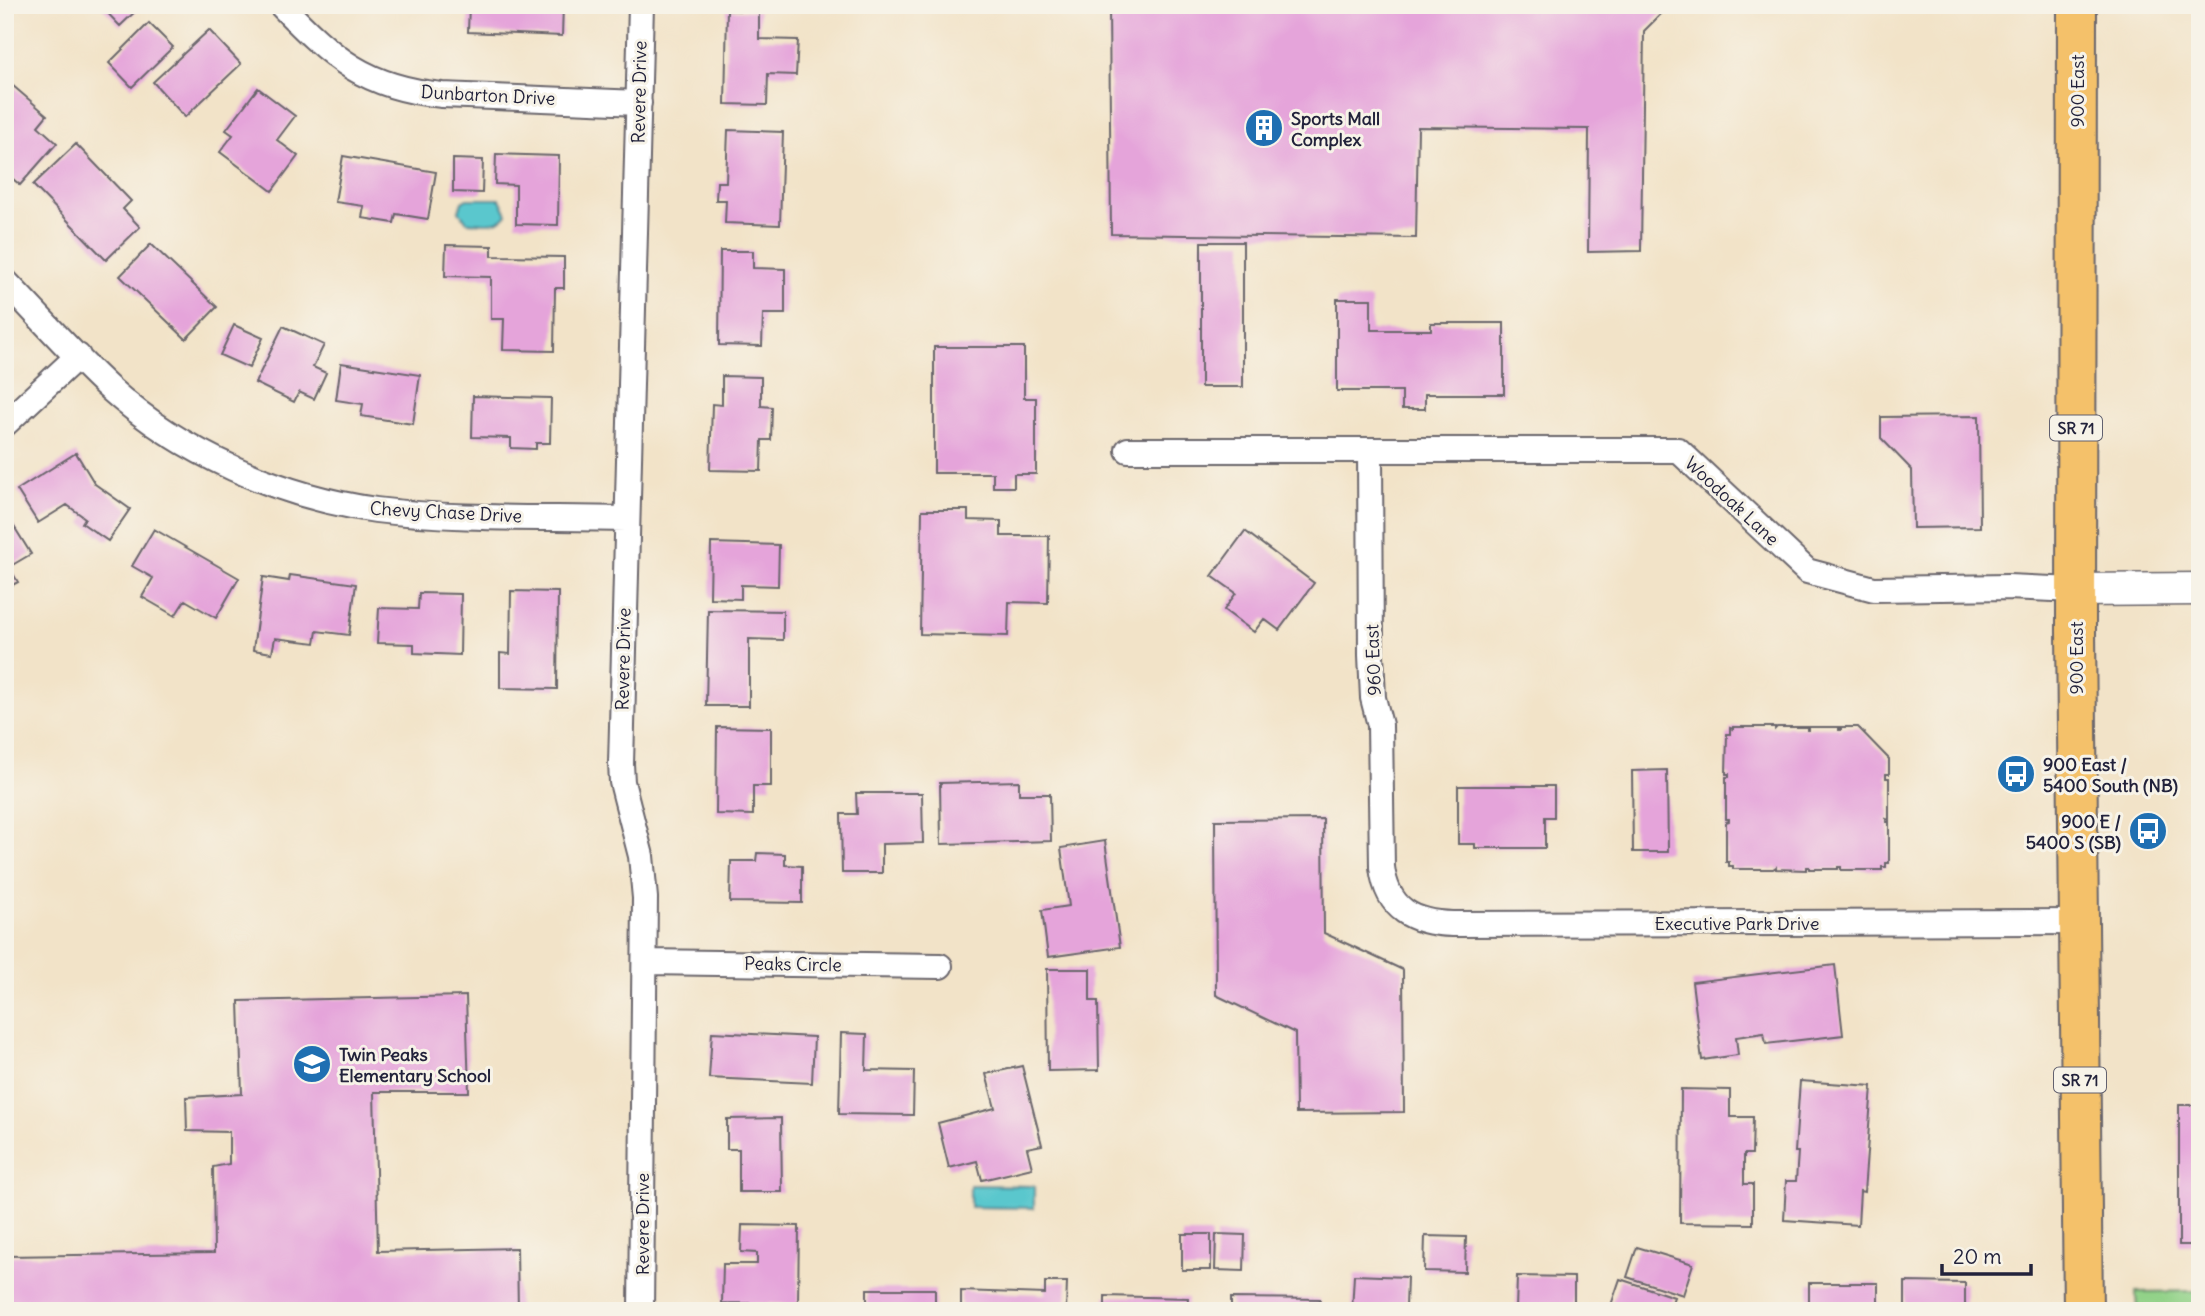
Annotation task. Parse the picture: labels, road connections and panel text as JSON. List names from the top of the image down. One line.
{"streets":{"main road":["900 East","SR 71"],"street":["Revere Drive","Dunbarton Drive","Woodoak Lane","Chevy Chase Drive","960 East","Executive Park Drive","Peaks Circle"]},"crossings":[["900 East","Woodoak Lane"],["900 East","Executive Park Drive"],["Revere Drive","Dunbarton Drive"],["Revere Drive","Chevy Chase Drive"],["Revere Drive","Peaks Circle"],["Woodoak Lane","960 East"],["960 East","Executive Park Drive"]],"places":{"building":["Sports Mall Complex"],"bus stop":["900 East / 5400 South (NB)","900 E / 5400 S (SB)"],"school or university":["Twin Peaks Elementary School"]},"scale_bar":"20 m"}
